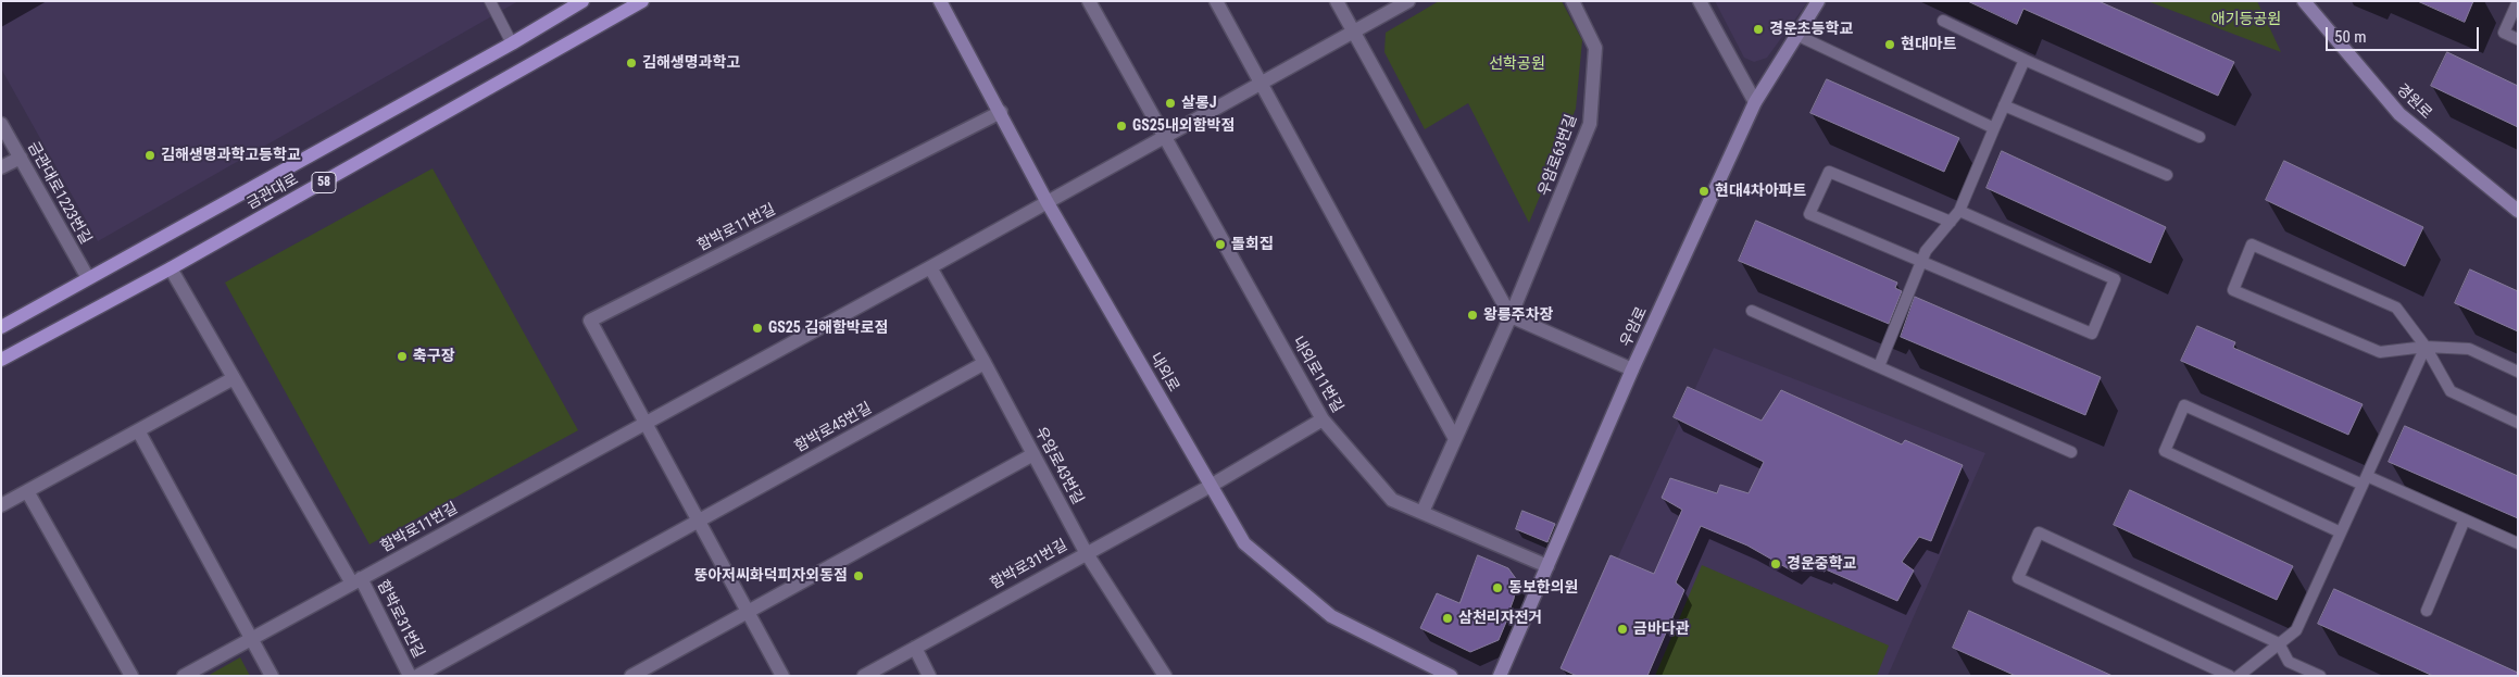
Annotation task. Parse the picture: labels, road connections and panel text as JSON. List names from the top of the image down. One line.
{"streets":{"main road":["58","금관대로"],"street":["경원로","우암로63번길","금관대로1223번길","함박로11번길","우암로","내외로","내외로11번길","함박로45번길","우암로43번길","함박로31번길"]},"crossings":[["우암로63번길","내외로11번길"],["금관대로","금관대로1223번길"],["함박로11번길","내외로"],["함박로11번길","우암로43번길"],["함박로11번길","함박로31번길"],["우암로","내외로11번길"],["내외로","함박로31번길"],["내외로11번길","함박로31번길"],["함박로45번길","우암로43번길"],["우암로43번길","함박로31번길"]],"parks":["애기등공원","선학공원"],"places":["경운초등학교","현대마트","김해생명과학고","살롱J","GS25내외함박점","김해생명과학고등학교","현대4차아파트","돌회집","왕릉주차장","GS25 김해함박로점","축구장","경운중학교","뚱아저씨화덕피자외동점","동보한의원","삼천리자전거","금바다관"],"scale_bar":"50 m"}
